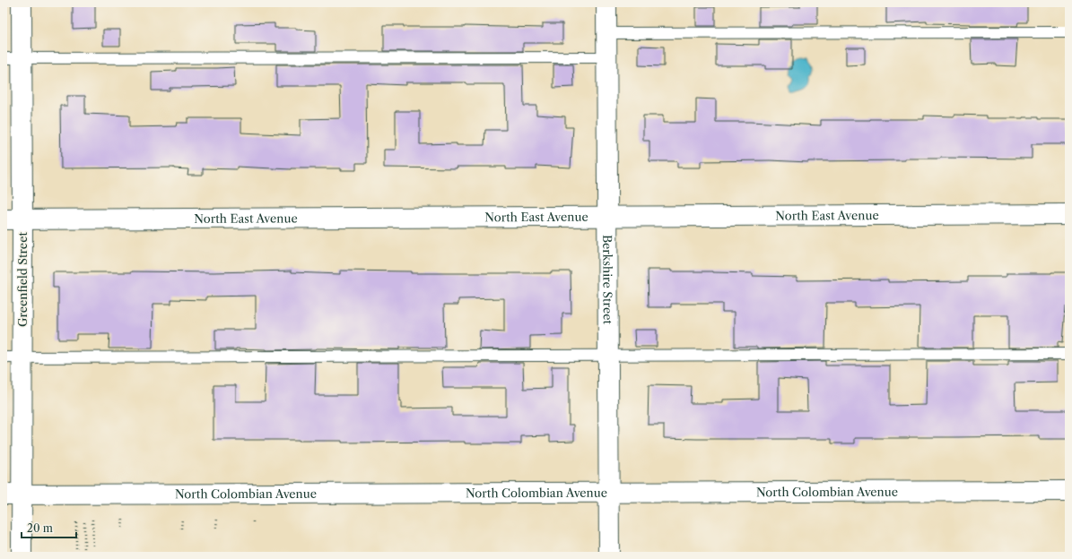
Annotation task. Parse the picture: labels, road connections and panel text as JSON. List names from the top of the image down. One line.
{"streets":{"street":["North East Avenue","Greenfield Street","Berkshire Street","North Colombian Avenue"]},"crossings":[["North East Avenue","Greenfield Street"],["North East Avenue","Berkshire Street"],["Greenfield Street","North Colombian Avenue"],["Berkshire Street","North Colombian Avenue"]],"scale_bar":"20 m"}
